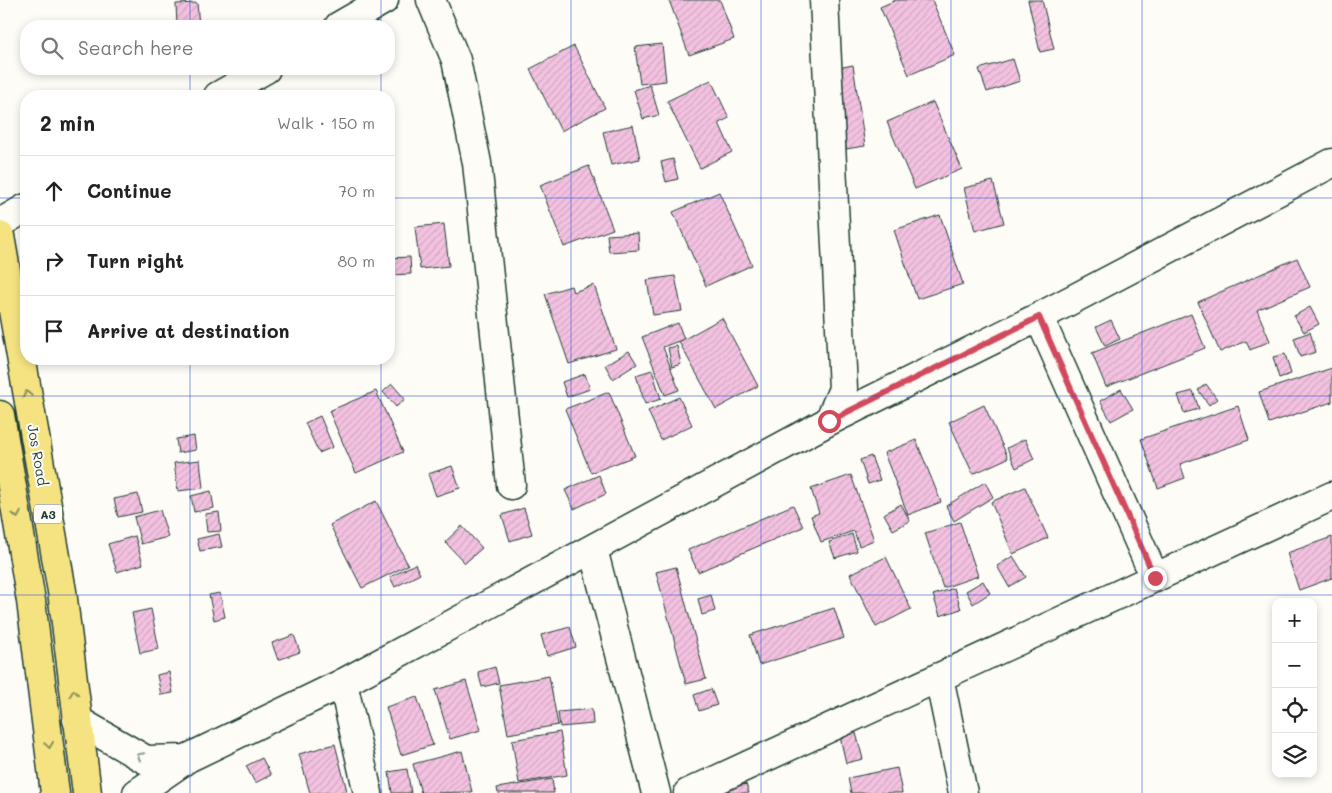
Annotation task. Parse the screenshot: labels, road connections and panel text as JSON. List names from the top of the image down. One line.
{"streets":{"highway":["Jos Road","A3"]},"page":{"search":"Search here","heading":["2 min","Walk · 150 m"],"list":[["Continue","70 m"],["Turn right","80 m"],"Arrive at destination"],"map_buttons":["+","−"]}}
